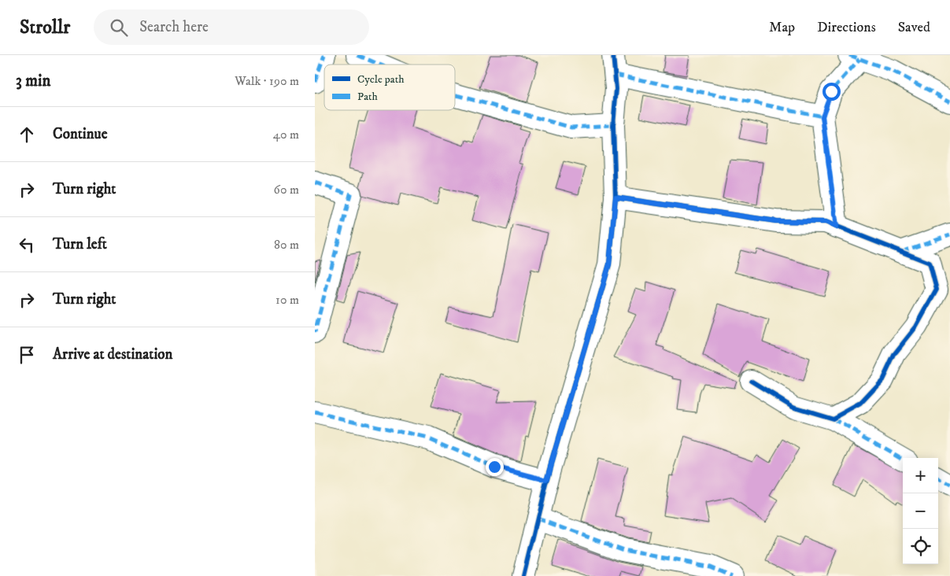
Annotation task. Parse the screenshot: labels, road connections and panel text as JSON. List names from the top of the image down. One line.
{"legend":["Cycle path","Path"],"page":{"header":"Strollr","search":"Search here","nav":["Map","Directions","Saved"],"heading":["3 min","Walk · 190 m"],"list":[["Continue","40 m"],["Turn right","60 m"],["Turn left","80 m"],["Turn right","10 m"],"Arrive at destination"],"map_buttons":["+","−"]}}
